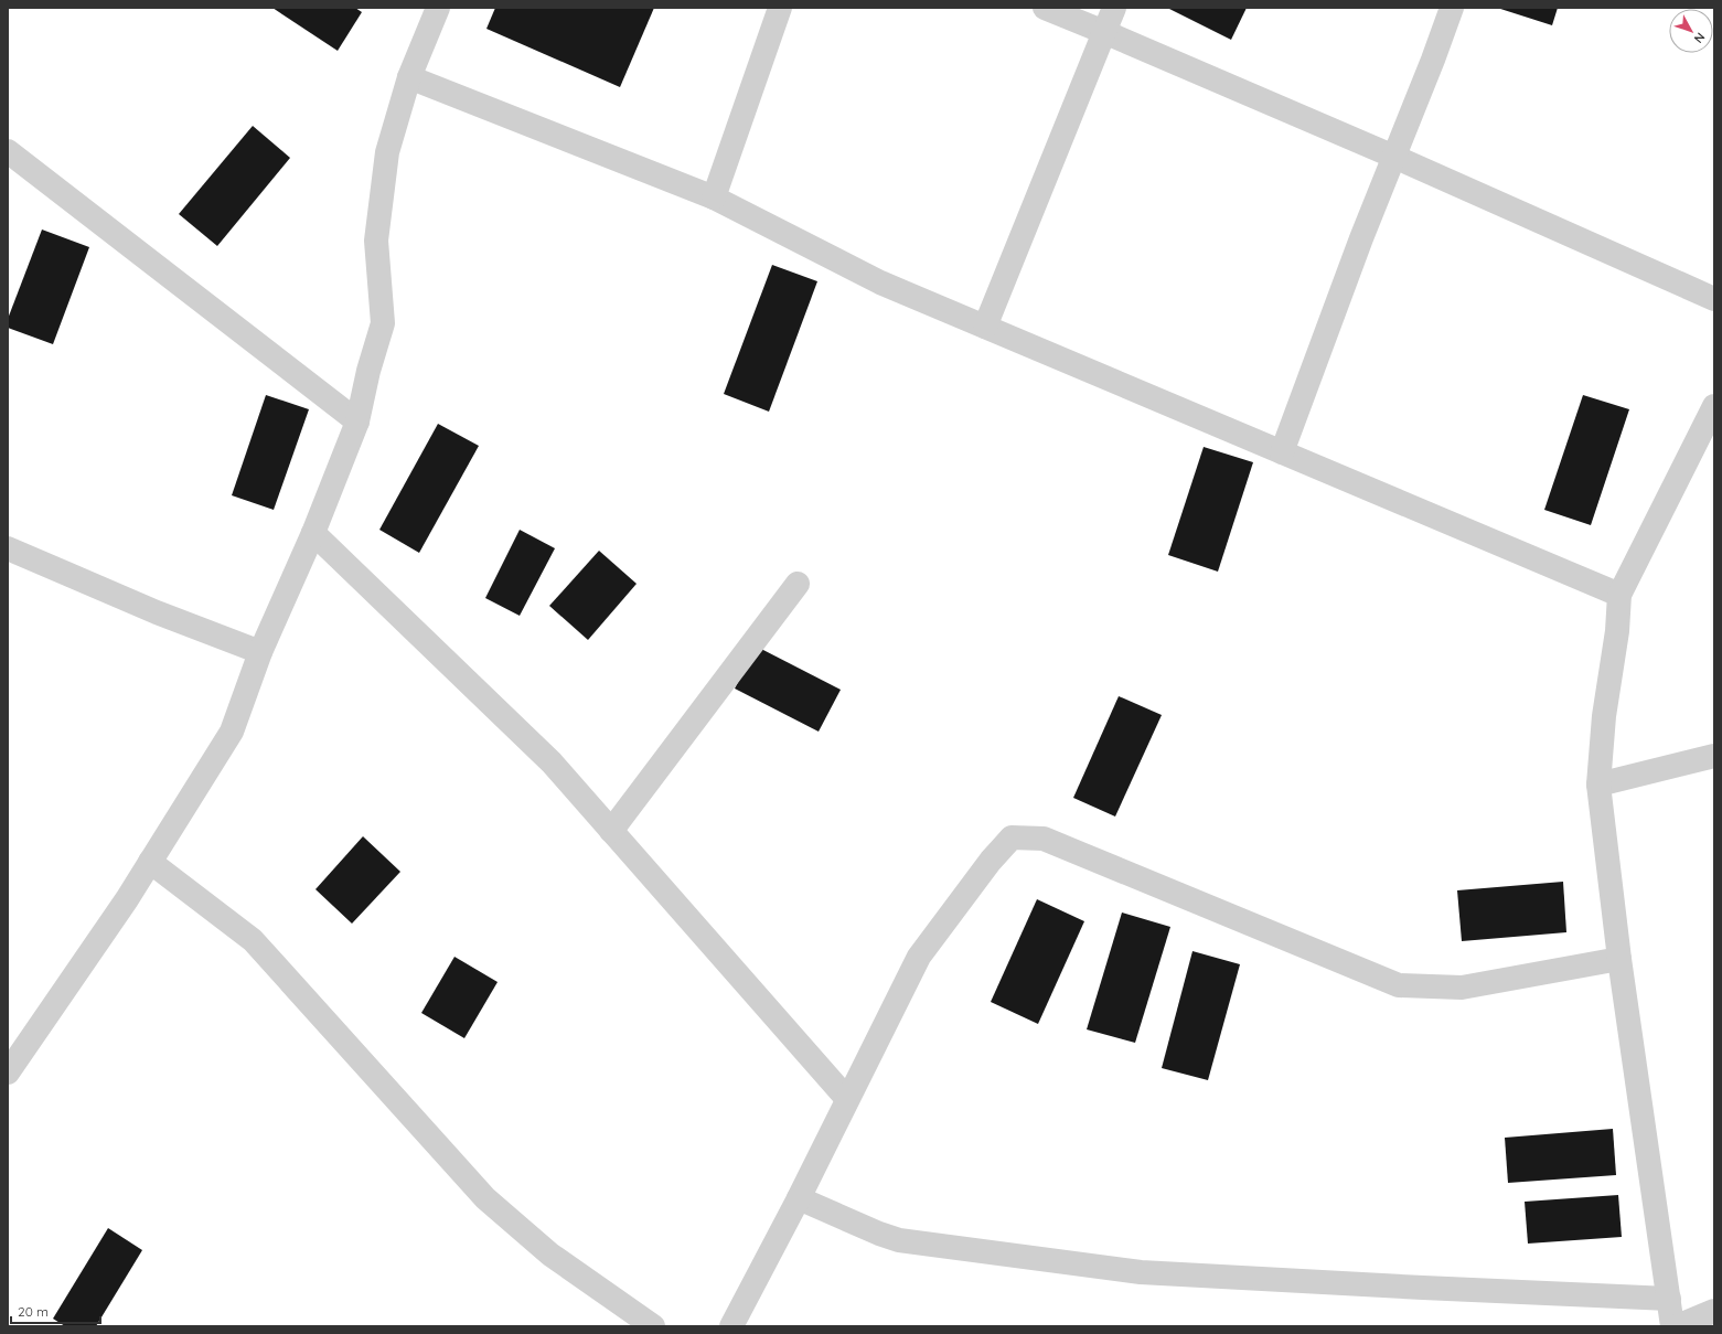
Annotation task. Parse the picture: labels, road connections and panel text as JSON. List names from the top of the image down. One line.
{"scale_bar":"20 m","north":"bottom right"}
